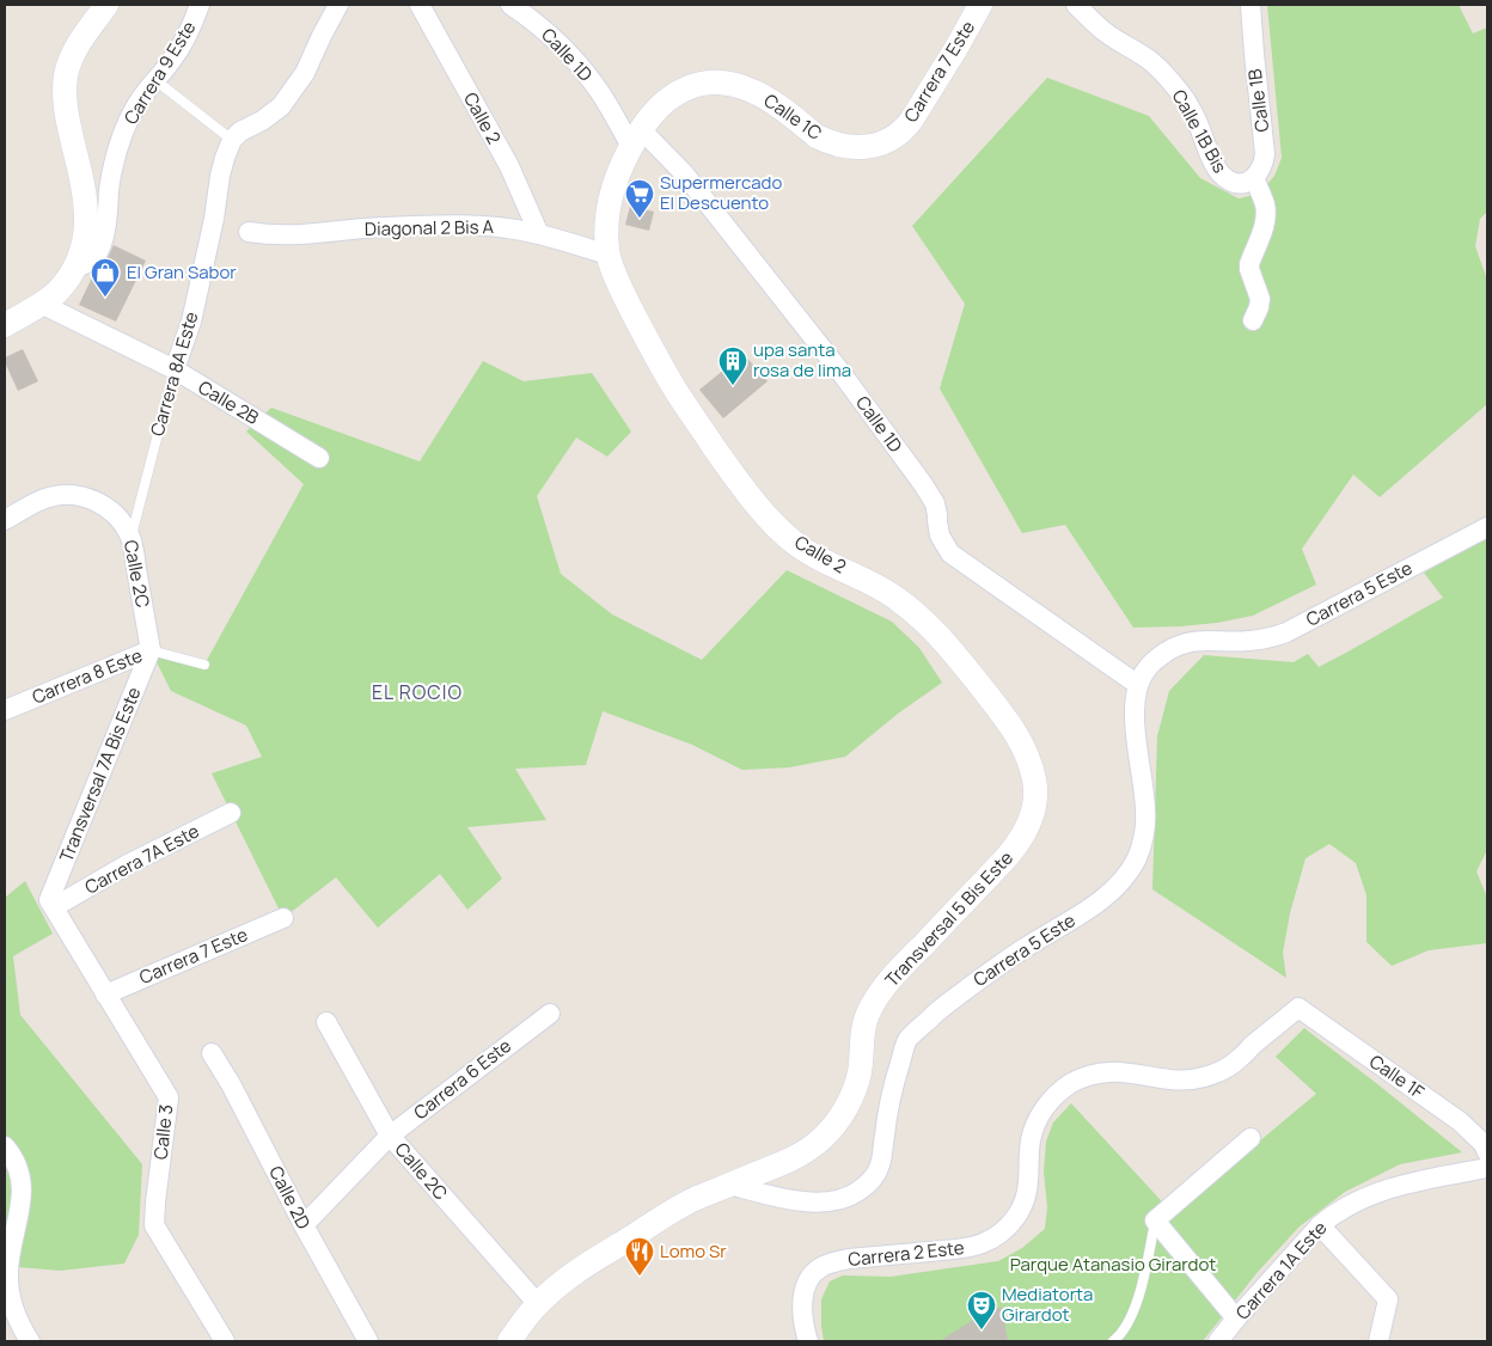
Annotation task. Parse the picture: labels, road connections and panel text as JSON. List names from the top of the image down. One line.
{"streets":{"street":["Calle 1D","Carrera 7 Este","Carrera 9 Este","Calle 1B","Calle 1C","Calle 2","Calle 1B Bis","Diagonal 2 Bis A","Carrera 8A Este","Calle 2B","Calle 2C","Carrera 5 Este","Carrera 8 Este","Transversal 7A Bis Este","Carrera 7A Este","Transversal 5 Bis Este","Calle 1F","Carrera 6 Este","Calle 3","Calle 2D","Carrera 2 Este","Carrera 1A Este"]},"crossings":[["Calle 1D","Calle 1C"],["Calle 1D","Carrera 5 Este"],["Carrera 7 Este","Calle 1C"],["Carrera 7 Este","Calle 3"],["Calle 1B","Calle 1B Bis"],["Calle 2","Diagonal 2 Bis A"],["Calle 2","Transversal 5 Bis Este"],["Carrera 8A Este","Calle 2B"],["Carrera 8A Este","Calle 2C"],["Calle 2C","Carrera 8 Este"],["Calle 2C","Transversal 7A Bis Este"],["Calle 2C","Carrera 6 Este"],["Carrera 5 Este","Transversal 5 Bis Este"],["Carrera 8 Este","Transversal 7A Bis Este"],["Transversal 7A Bis Este","Carrera 7A Este"],["Transversal 7A Bis Este","Calle 3"],["Carrera 7A Este","Calle 3"],["Calle 1F","Carrera 2 Este"],["Carrera 6 Este","Calle 2D"]],"districts":["EL ROCIO"],"parks":["Parque Atanasio Girardot"],"places":{"supermarket":["Supermercado El Descuento"],"shop":["El Gran Sabor"],"building":["upa santa rosa de lima"],"restaurant":["Lomo Sr"],"theatre":["Mediatorta Girardot"]}}
